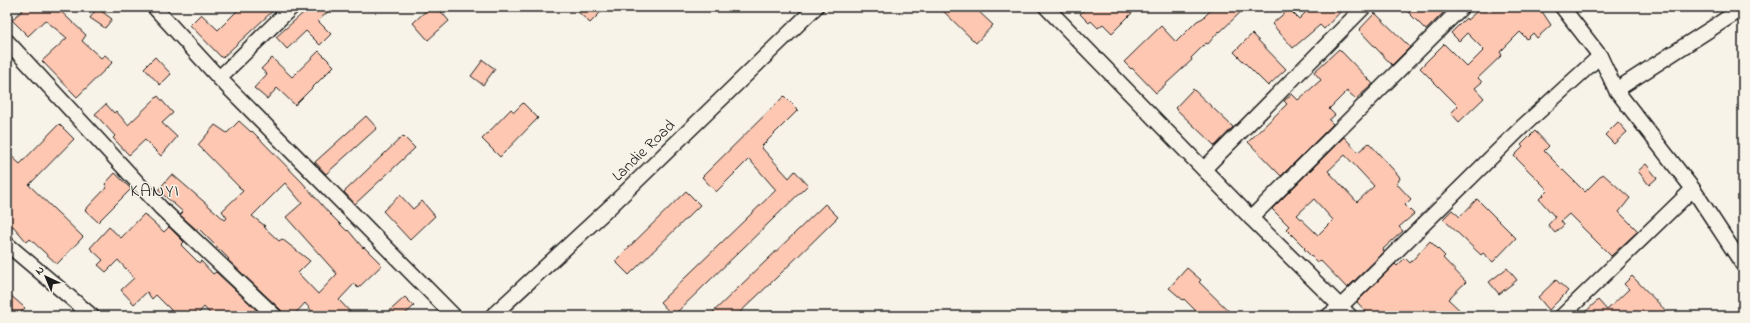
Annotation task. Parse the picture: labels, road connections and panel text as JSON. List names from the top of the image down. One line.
{"streets":{"street":["Landie Road"]},"districts":["KANYI"],"north":"top left"}
